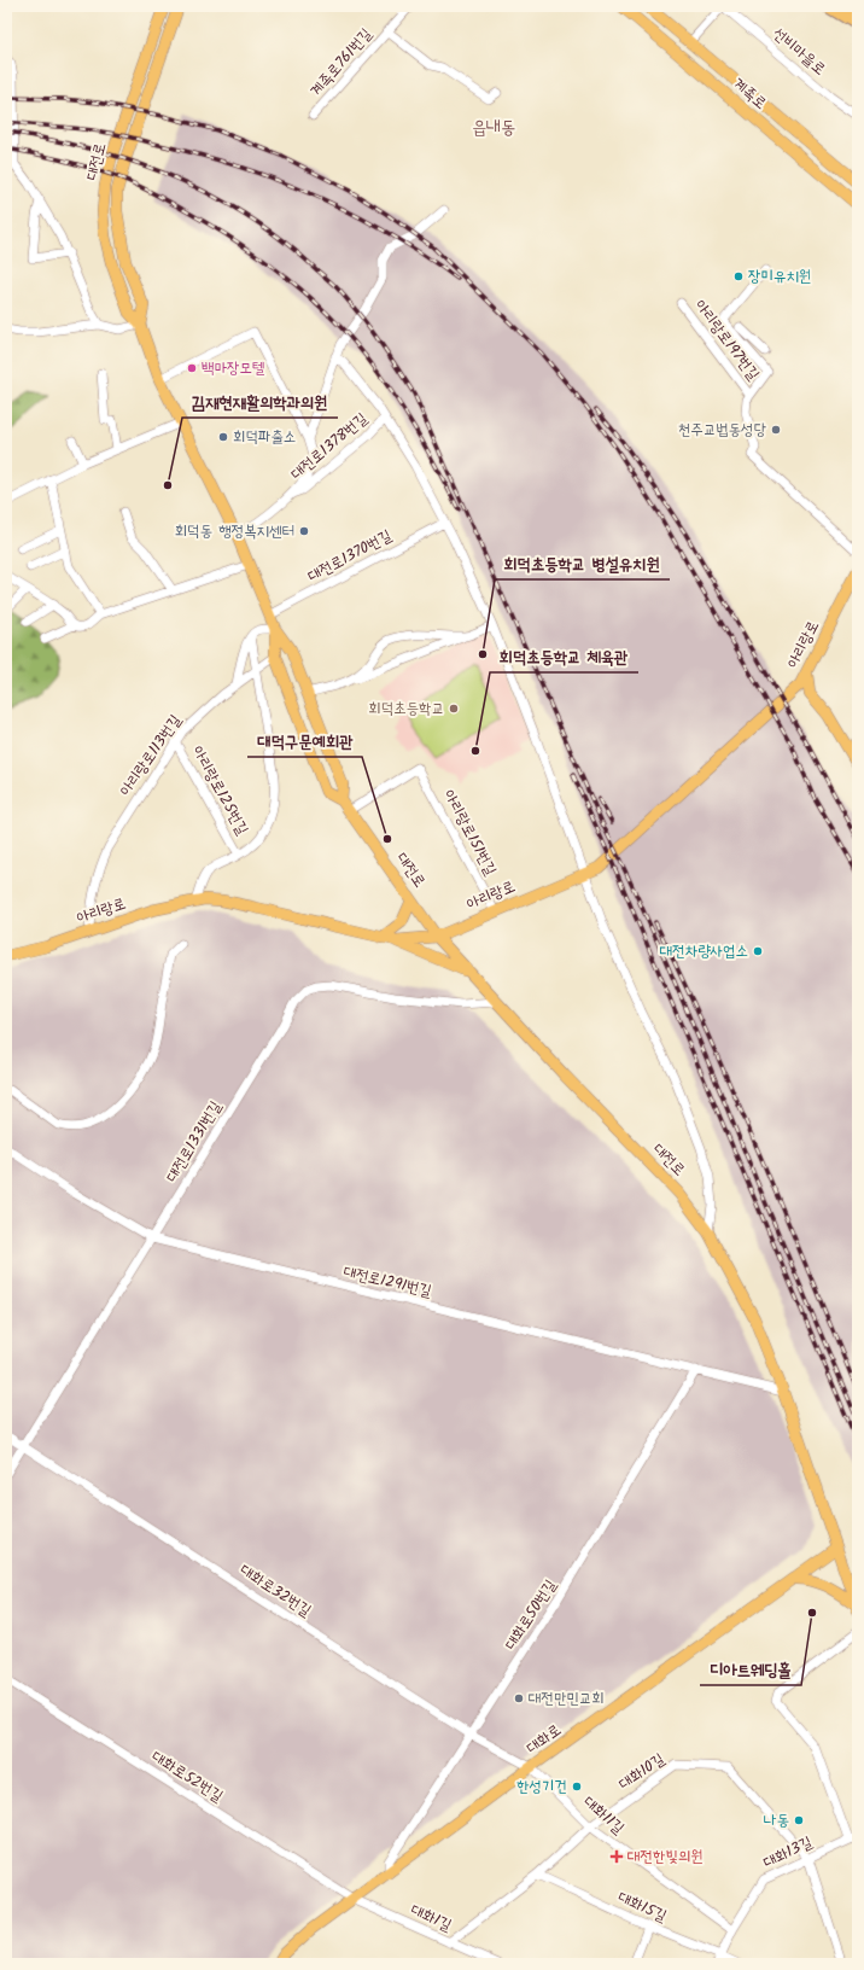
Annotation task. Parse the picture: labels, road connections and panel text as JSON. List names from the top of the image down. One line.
{"streets":{"main road":["계족로","대전로","아리랑로","대화로"],"street":["선비마을로","계족로761번길","아리랑로197번길","대전로1378번길","대전로1370번길","아리랑로113번길","아리랑로125번길","아리랑로151번길","대전로1331번길","대전로1291번길","대화로32번길","대화로50번길","대화10길","대화로52번길","대화11길","대화13길","대화15길","대화1길"]},"crossings":[["대전로","대전로1378번길"],["대전로","대전로1370번길"],["대전로","아리랑로"],["대전로","아리랑로113번길"],["대전로","아리랑로151번길"],["대전로","대전로1331번길"],["대전로","대전로1291번길"],["대전로","대화로"],["아리랑로","아리랑로113번길"],["아리랑로","아리랑로125번길"],["아리랑로","아리랑로151번길"],["아리랑로113번길","아리랑로125번길"],["대전로1331번길","대전로1291번길"],["대전로1331번길","대화로32번길"],["대전로1291번길","대화로50번길"],["대화로32번길","대화로50번길"],["대화로32번길","대화로"],["대화로32번길","대화11길"],["대화로50번길","대화로"],["대화로","대화로52번길"],["대화로","대화11길"],["대화로","대화1길"],["대화10길","대화11길"],["대화10길","대화13길"],["대화10길","대화15길"],["대화10길","대화1길"],["대화로52번길","대화1길"],["대화11길","대화13길"],["대화13길","대화15길"]],"districts":["읍내동"],"places":{"other":["장미유치원","백마장모텔","천주교법동성당","회덕파출소","김재현재활의학과의원","회덕동 행정복지센터","회덕초등학교 병설유치원","회덕초등학교","회덕초등학교 체육관","대덕구문예회관","대전차량사업소","디아트웨딩홀","대전만민교회","한성기건","나동"],"health":["대전한빛의원"]}}
